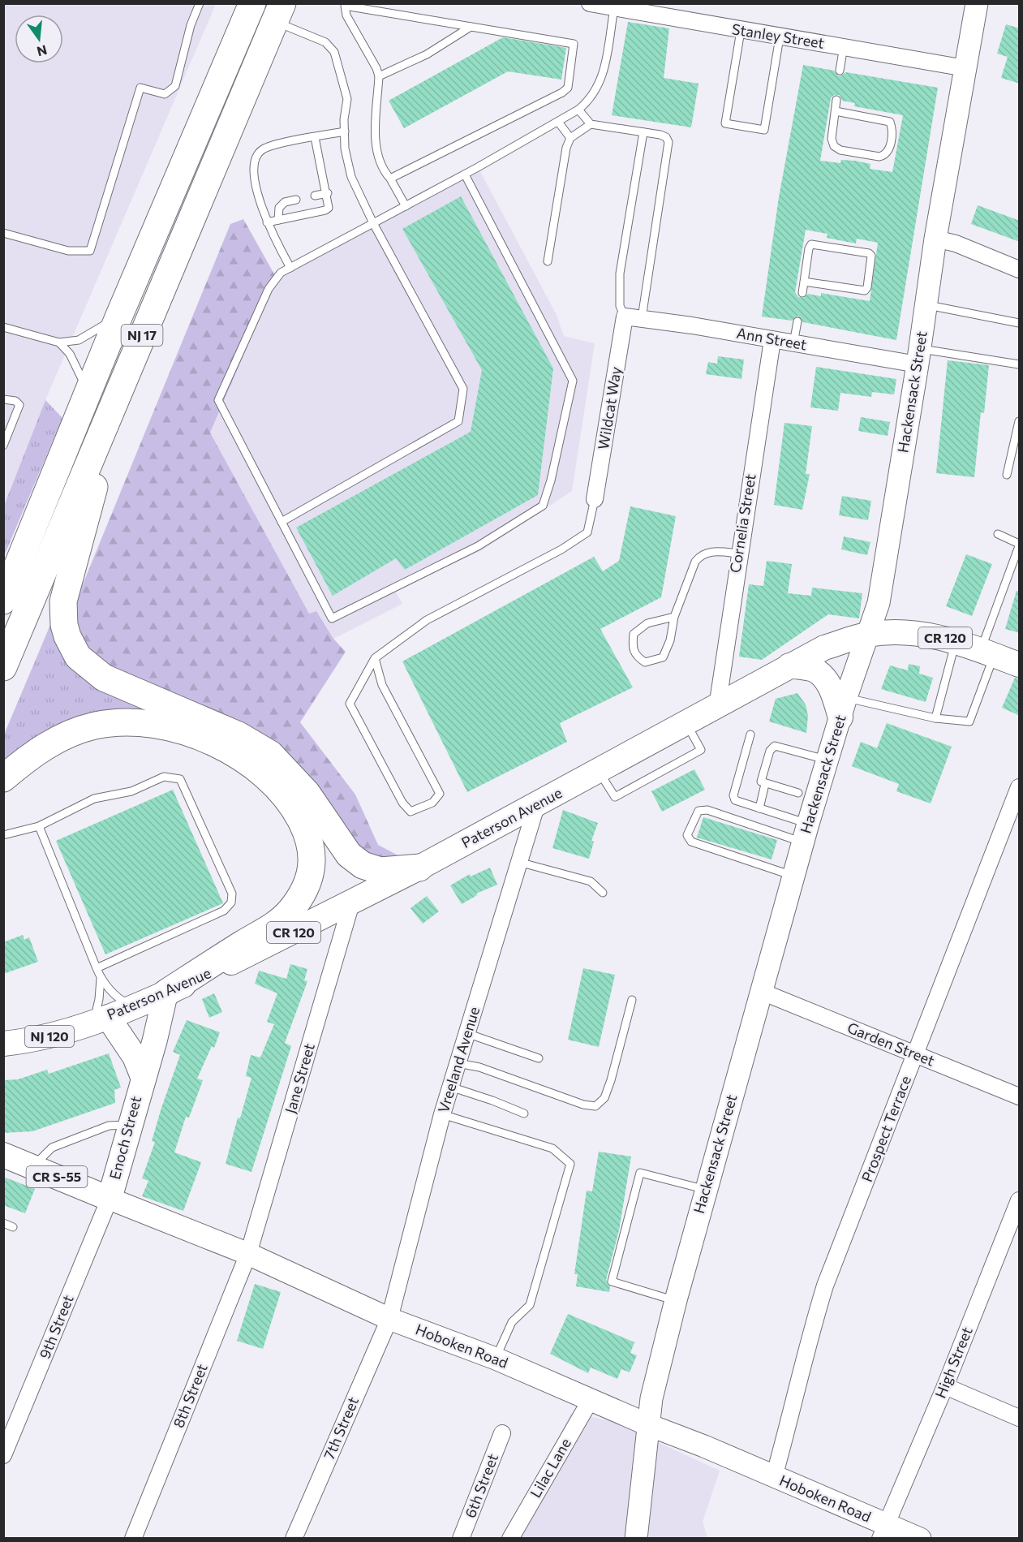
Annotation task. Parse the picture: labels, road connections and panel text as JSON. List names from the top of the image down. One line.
{"streets":{"highway":["NJ 17"],"main road":["Hackensack Street","CR 120","Paterson Avenue","NJ 120","Enoch Street","CR S-55","Hoboken Road"],"street":["Stanley Street","Ann Street","Wildcat Way","Cornelia Street","Garden Street","Vreeland Avenue","Jane Street","Prospect Terrace","9th Street","High Street","8th Street","7th Street","Lilac Lane","6th Street"]},"crossings":[["Stanley Street","Hackensack Street"],["Ann Street","Hackensack Street"],["Ann Street","Wildcat Way"],["Ann Street","Cornelia Street"],["Hackensack Street","Paterson Avenue"],["Hackensack Street","Garden Street"],["Hackensack Street","Hoboken Road"],["Cornelia Street","Paterson Avenue"],["Paterson Avenue","Vreeland Avenue"],["Paterson Avenue","Jane Street"],["Paterson Avenue","Enoch Street"],["Garden Street","Prospect Terrace"],["Vreeland Avenue","Hoboken Road"],["Vreeland Avenue","7th Street"],["Jane Street","Hoboken Road"],["Jane Street","8th Street"],["Prospect Terrace","Hoboken Road"],["Enoch Street","9th Street"],["Enoch Street","Hoboken Road"],["9th Street","Hoboken Road"],["Hoboken Road","High Street"],["Hoboken Road","8th Street"],["Hoboken Road","7th Street"],["Hoboken Road","Lilac Lane"]],"north":"bottom"}
